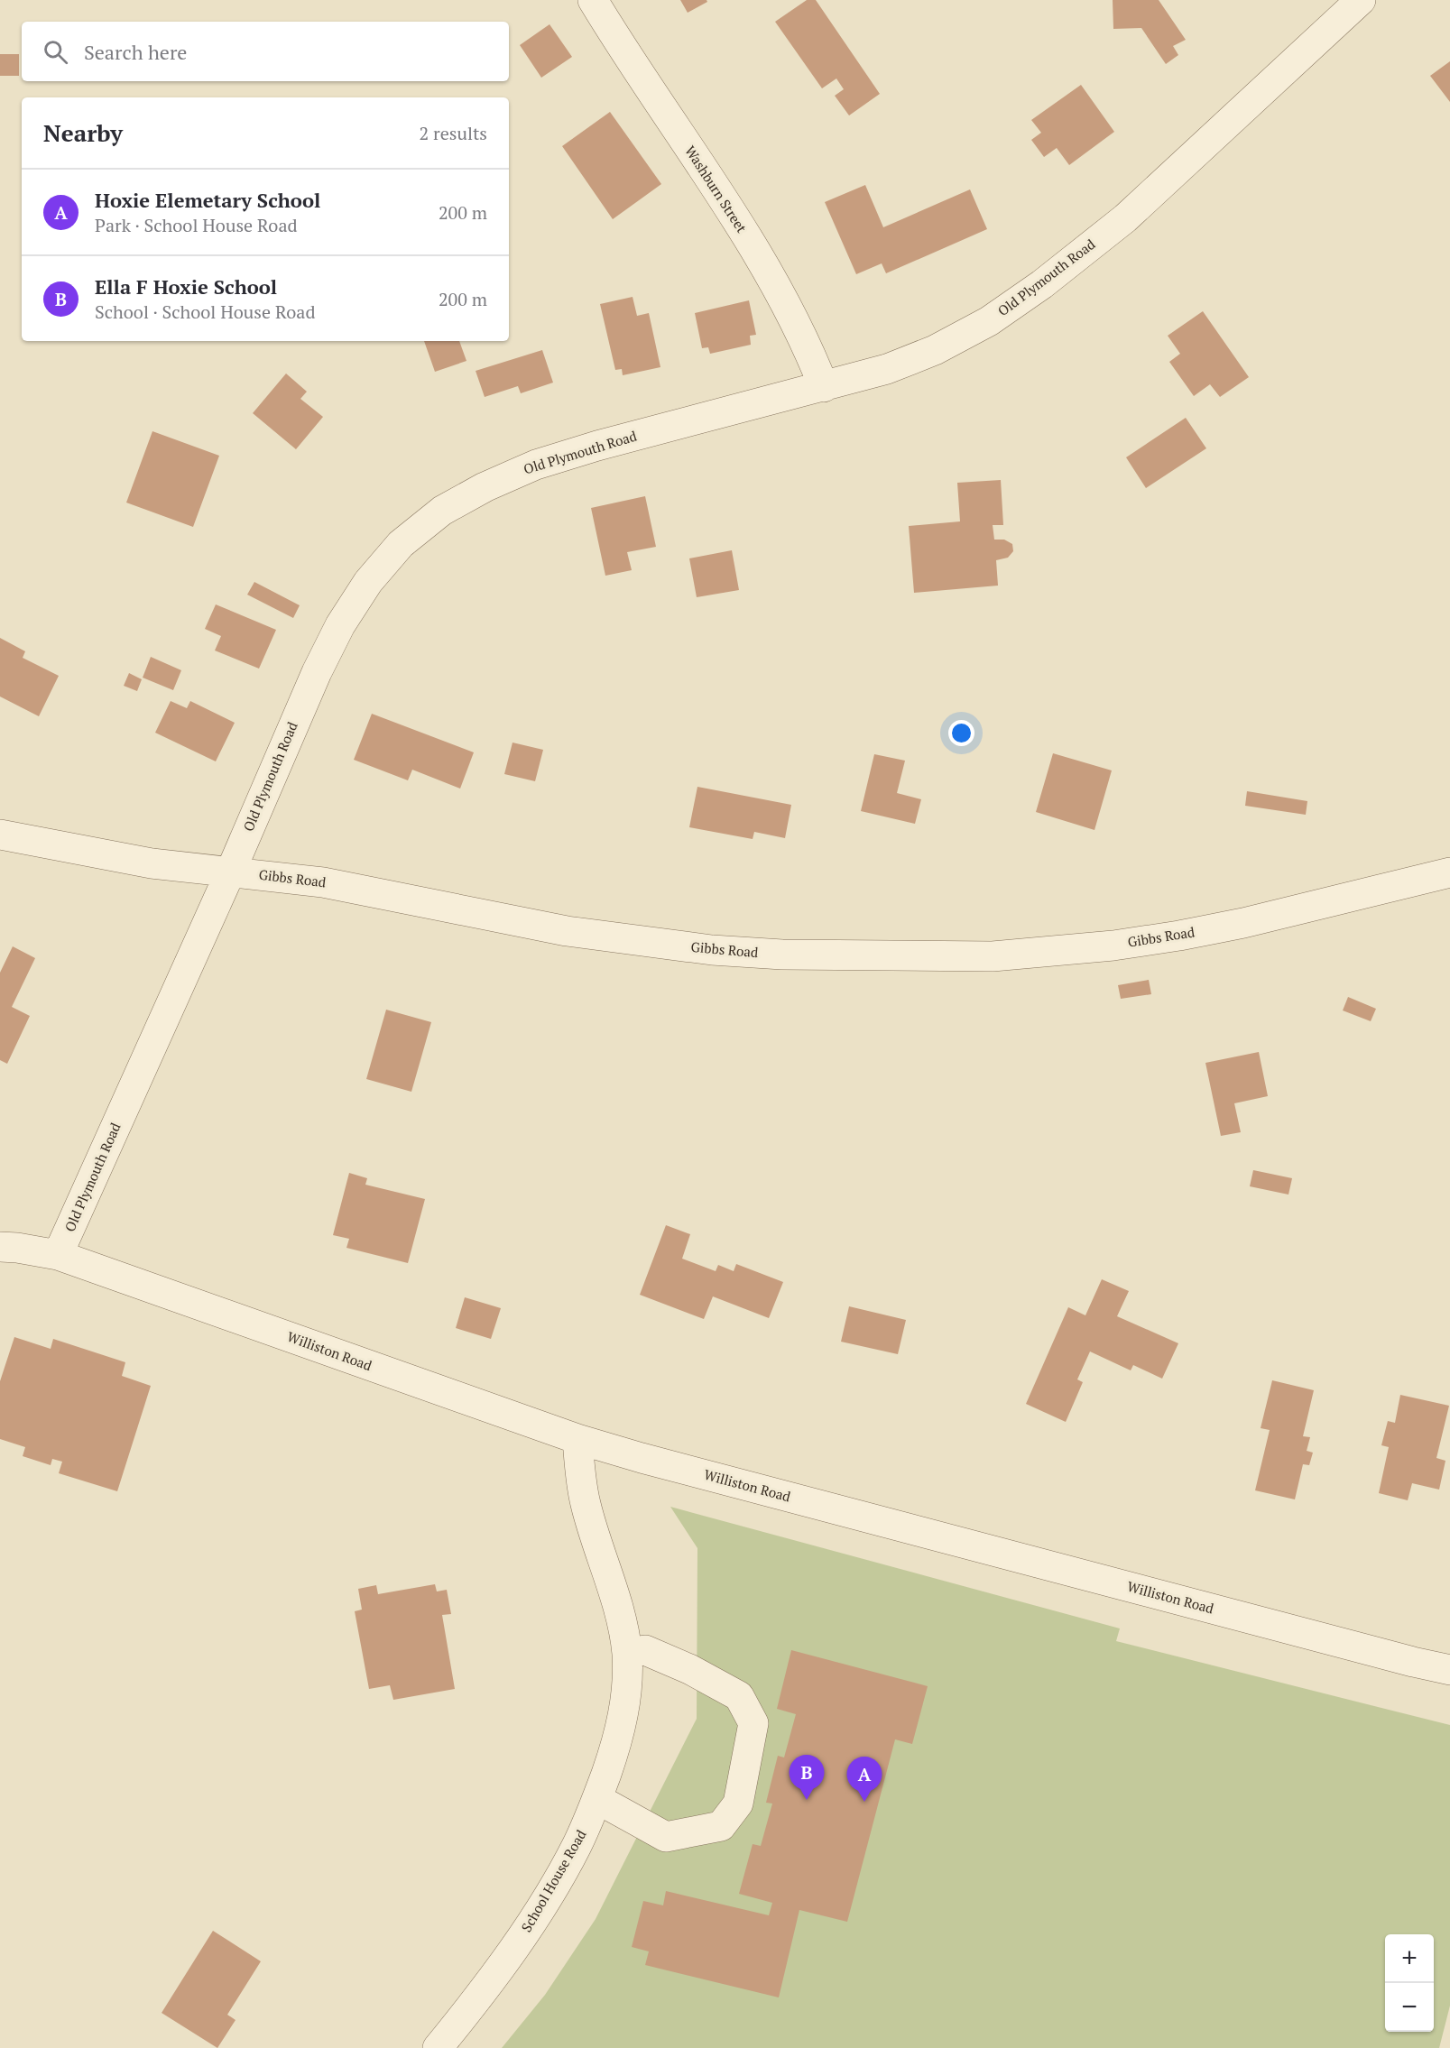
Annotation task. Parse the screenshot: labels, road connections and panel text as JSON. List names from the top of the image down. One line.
{"streets":{"street":["Washburn Street","Old Plymouth Road","Gibbs Road","Williston Road","School House Road"]},"crossings":[["Washburn Street","Old Plymouth Road"],["Old Plymouth Road","Gibbs Road"],["Old Plymouth Road","Williston Road"],["Williston Road","School House Road"]],"page":{"search":"Search here","heading":["Nearby","2 results"],"list":[{"mark":"A","name":"Hoxie Elemetary School","note":"Park · School House Road","value":"200 m"},{"mark":"B","name":"Ella F Hoxie School","note":"School · School House Road","value":"200 m"}],"pins":["B","A"],"map_buttons":["+","−"]}}
